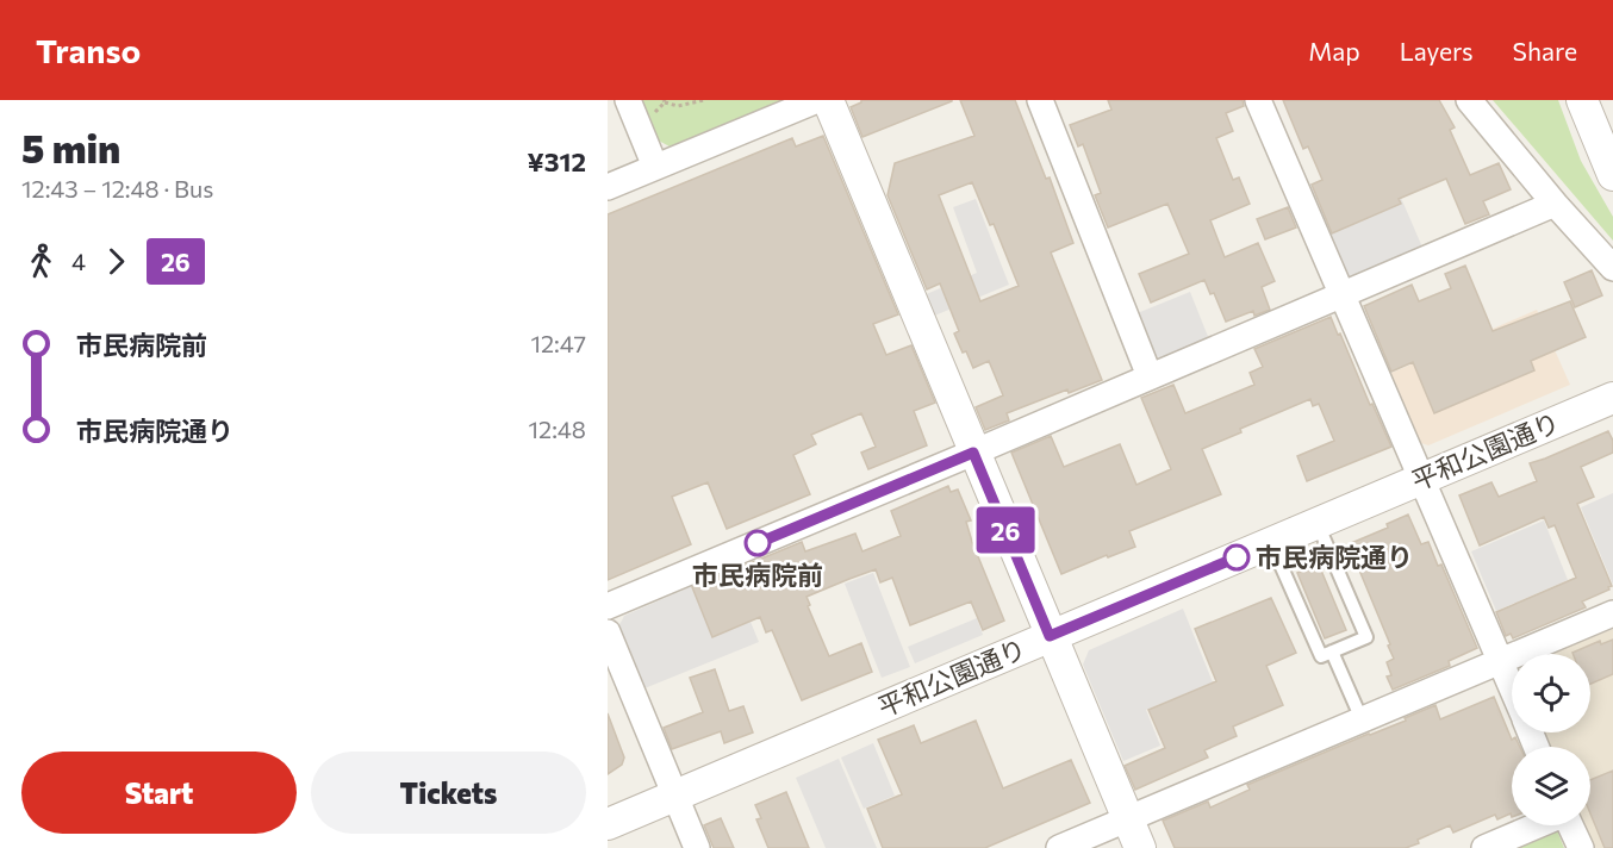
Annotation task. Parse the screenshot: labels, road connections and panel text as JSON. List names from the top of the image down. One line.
{"streets":{"street":["平和公園通り"]},"places":["市民病院前","市民病院通り"],"lines":["bus line 26"],"page":{"header":"Transo","nav":["Map","Layers","Share"],"heading":["5 min","12:43 – 12:48 · Bus","¥312"],"on_map":"26","legs":["4","26"],"list":[{"name":"市民病院前","value":"12:47"},{"name":"市民病院通り","value":"12:48"}],"buttons":["Start","Tickets"]}}
